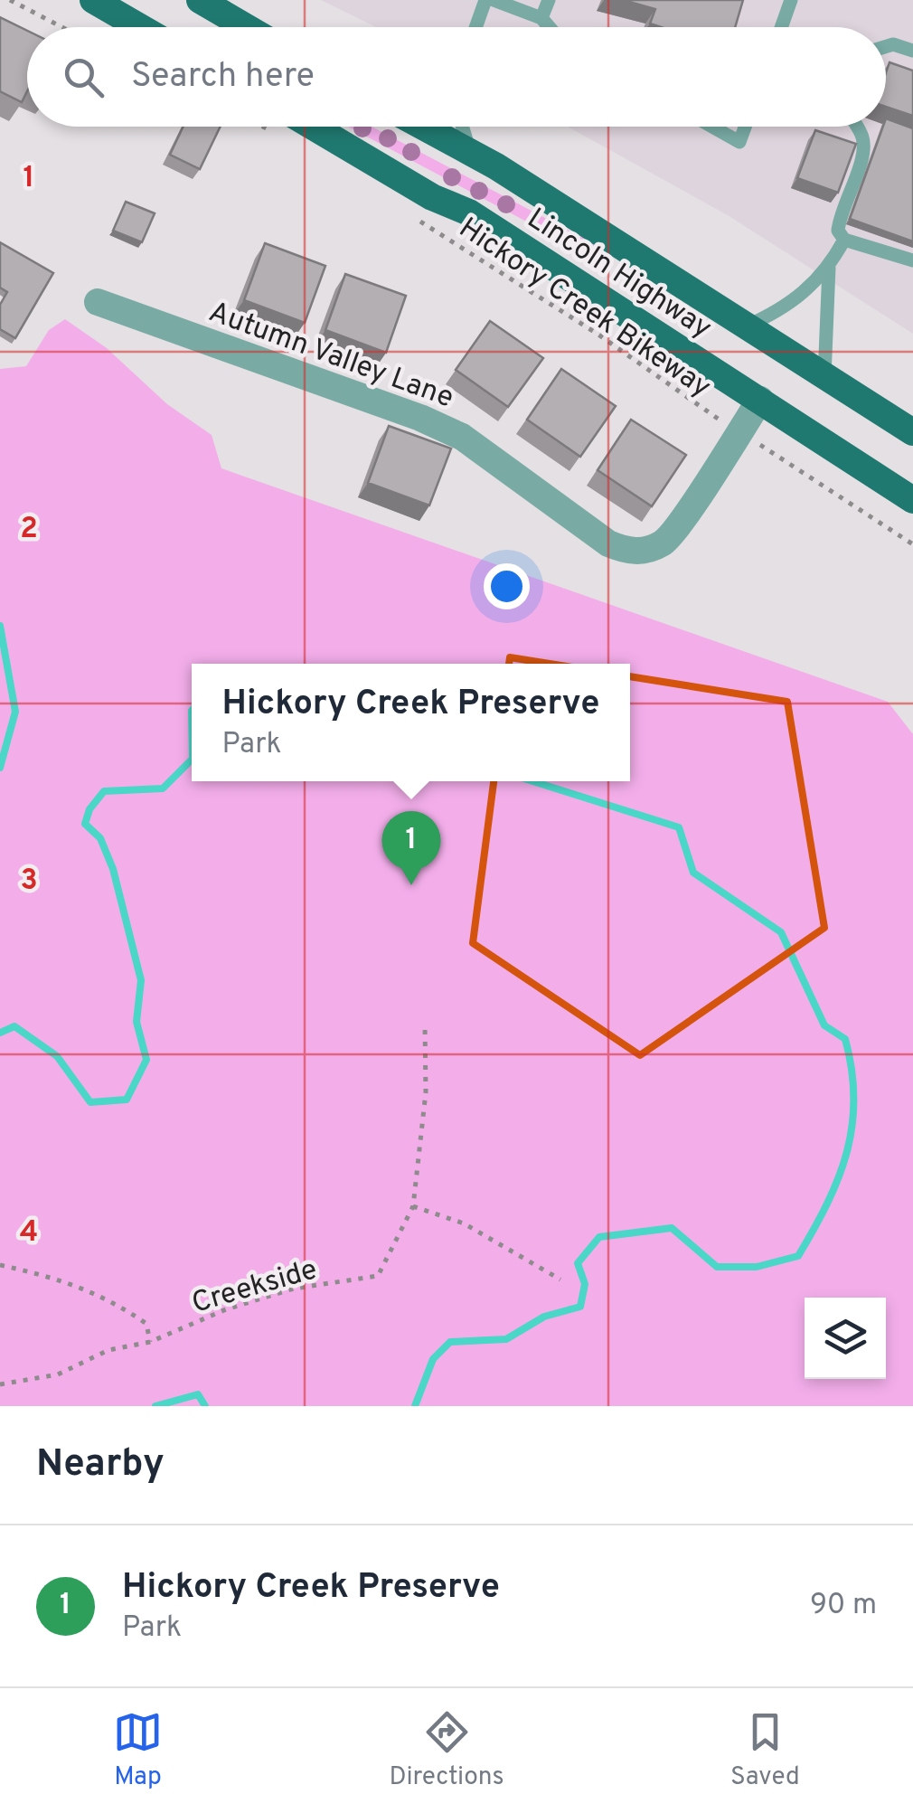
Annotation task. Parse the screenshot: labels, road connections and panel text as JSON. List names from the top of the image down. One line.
{"streets":{"main road":["Lincoln Highway"],"street":["Autumn Valley Lane"],"path":["Hickory Creek Bikeway","Creekside"]},"crossings":[["Lincoln Highway","Autumn Valley Lane"],["Hickory Creek Bikeway","Autumn Valley Lane"]],"page":{"search":"Search here","popup":["Hickory Creek Preserve","Park"],"pins":"1","heading":"Nearby","list":[{"mark":"1","name":"Hickory Creek Preserve","note":"Park","value":"90 m"}],"nav":["Map","Directions","Saved"]},"grid":{"rows":["1","2","3","4"]}}
